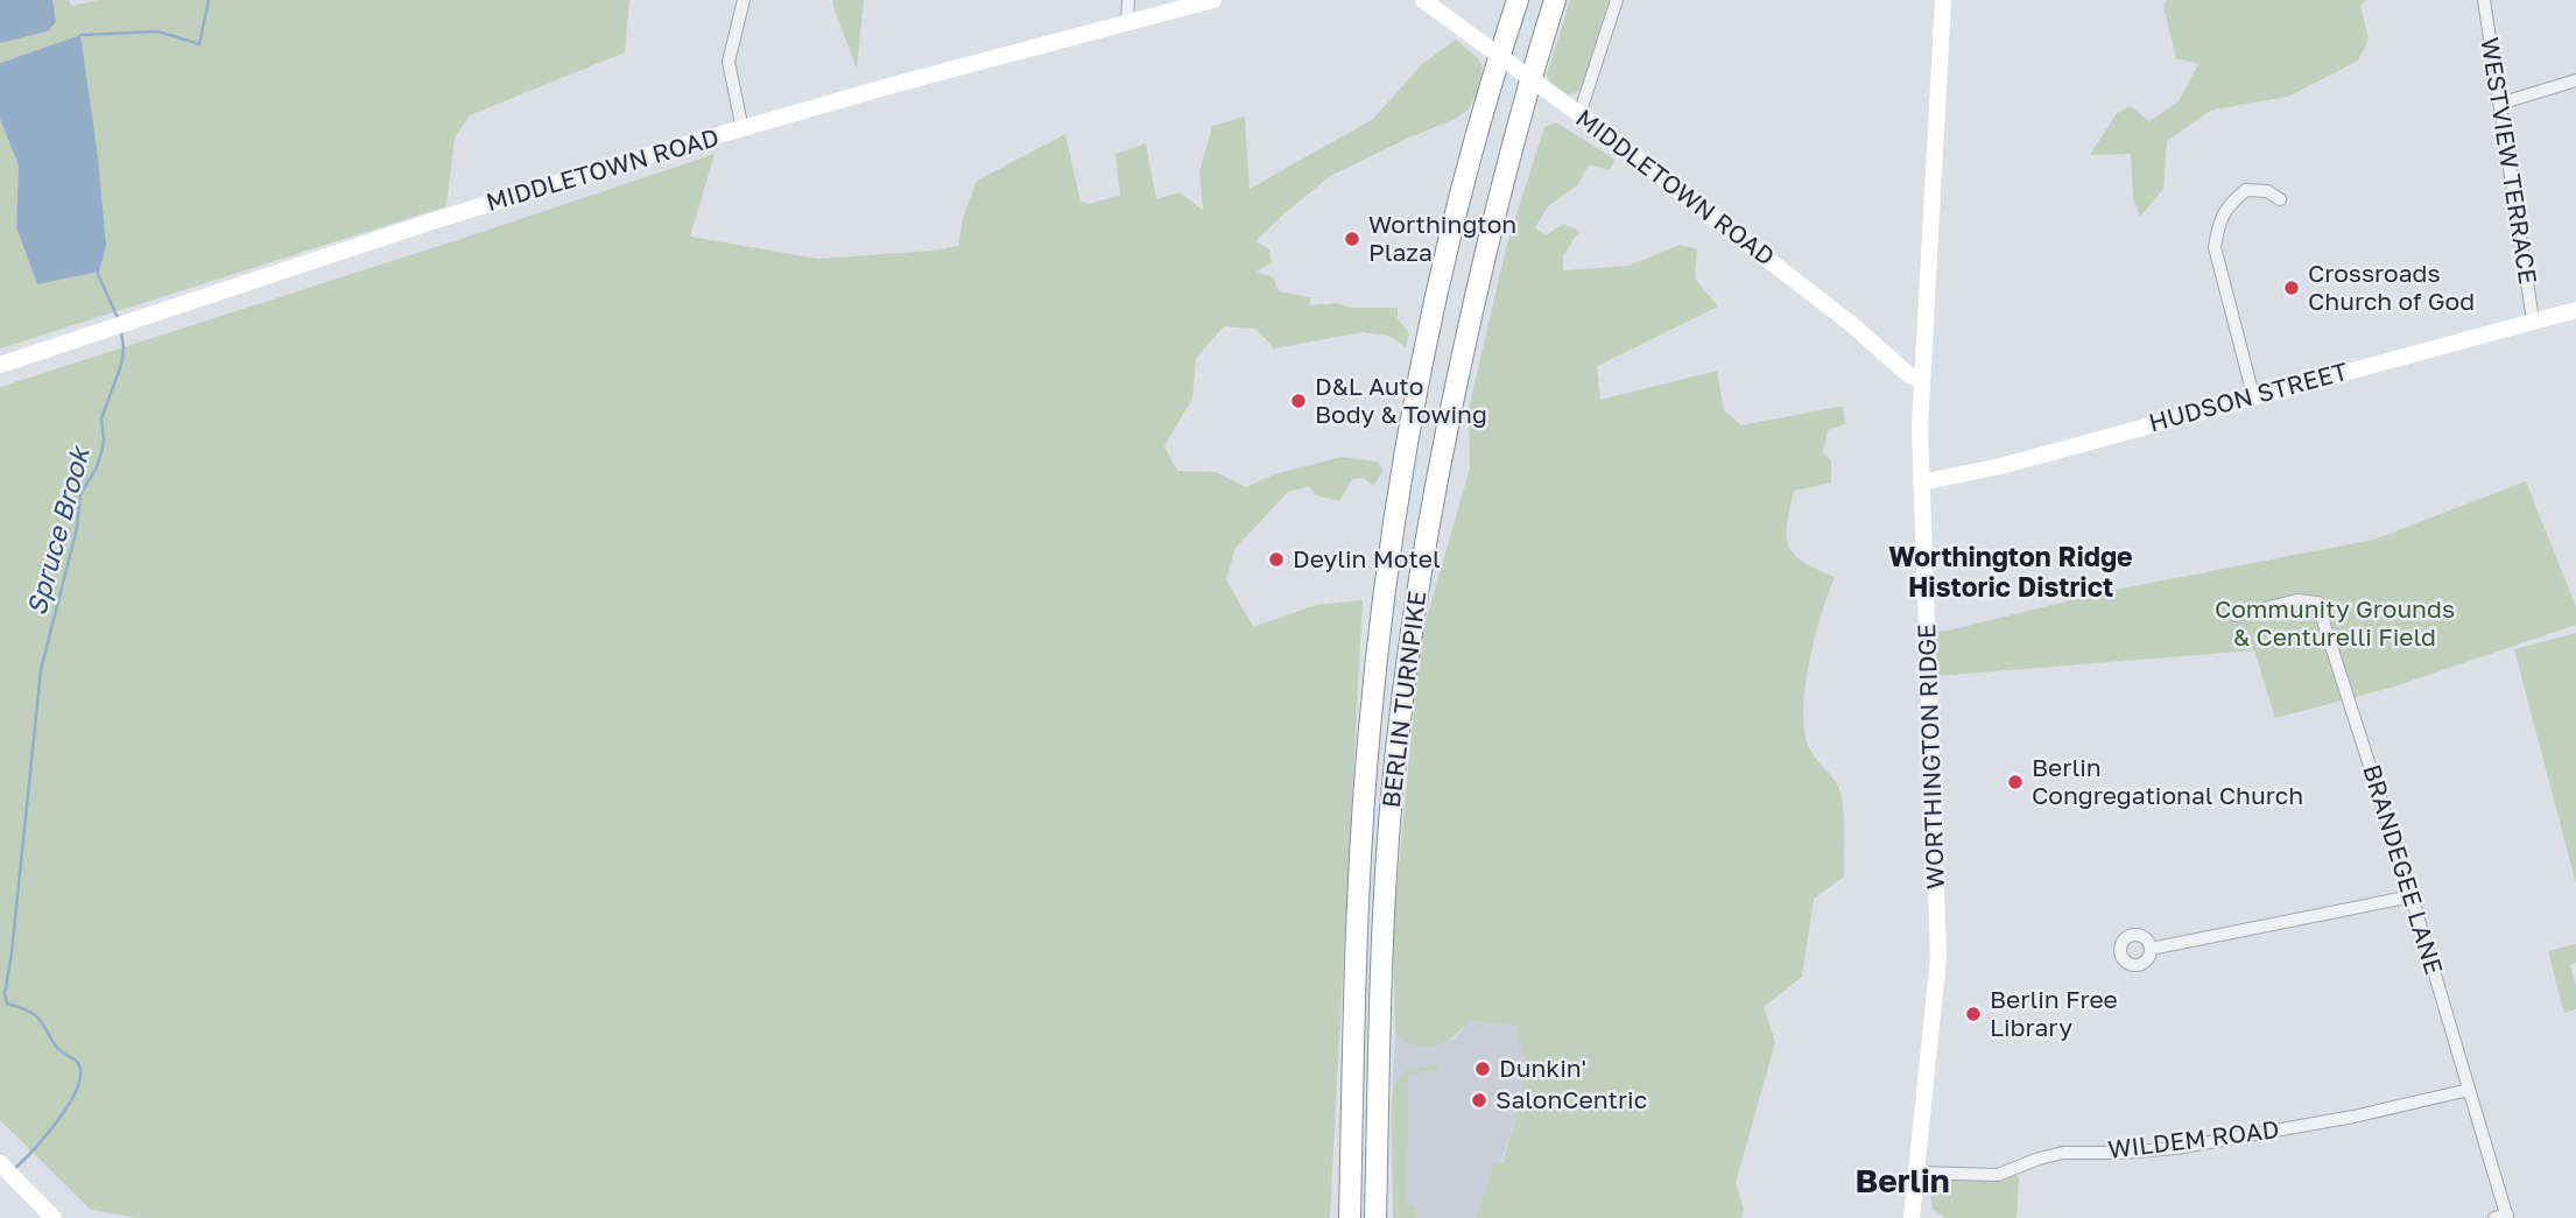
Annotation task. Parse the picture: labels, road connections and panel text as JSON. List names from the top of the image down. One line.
{"streets":{"highway":["BERLIN TURNPIKE"],"street":["WESTVIEW TERRACE","MIDDLETOWN ROAD","HUDSON STREET","WORTHINGTON RIDGE","BRANDEGEE LANE","WILDEM ROAD"]},"crossings":[["WESTVIEW TERRACE","HUDSON STREET"],["MIDDLETOWN ROAD","BERLIN TURNPIKE"],["MIDDLETOWN ROAD","WORTHINGTON RIDGE"],["HUDSON STREET","WORTHINGTON RIDGE"],["WORTHINGTON RIDGE","WILDEM ROAD"],["BRANDEGEE LANE","WILDEM ROAD"]],"districts":["Worthington Ridge Historic District","Berlin"],"water":["Spruce Brook"],"parks":["Community Grounds & Centurelli Field"],"places":["Worthington Plaza","Crossroads Church of God","D&L Auto Body & Towing","Deylin Motel","Berlin Congregational Church","Berlin Free Library","Dunkin'","SalonCentric"]}
